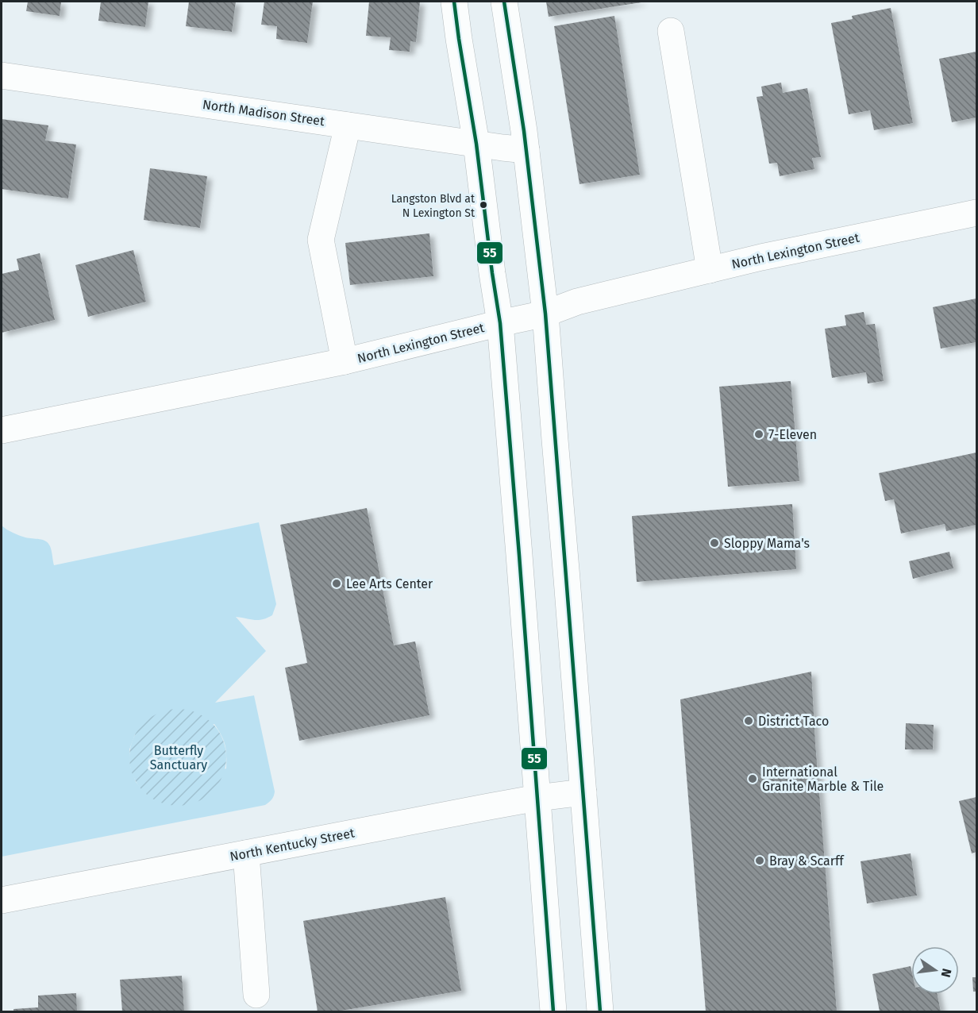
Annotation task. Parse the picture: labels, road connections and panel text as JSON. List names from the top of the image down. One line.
{"streets":{"street":["North Madison Street","North Lexington Street","North Kentucky Street"]},"parks":["Butterfly Sanctuary"],"places":["Langston Blvd at N Lexington St","7-Eleven","Sloppy Mama's","Lee Arts Center","District Taco","International Granite Marble & Tile","Bray & Scarff"],"lines":["transit line 55"],"north":"right"}
